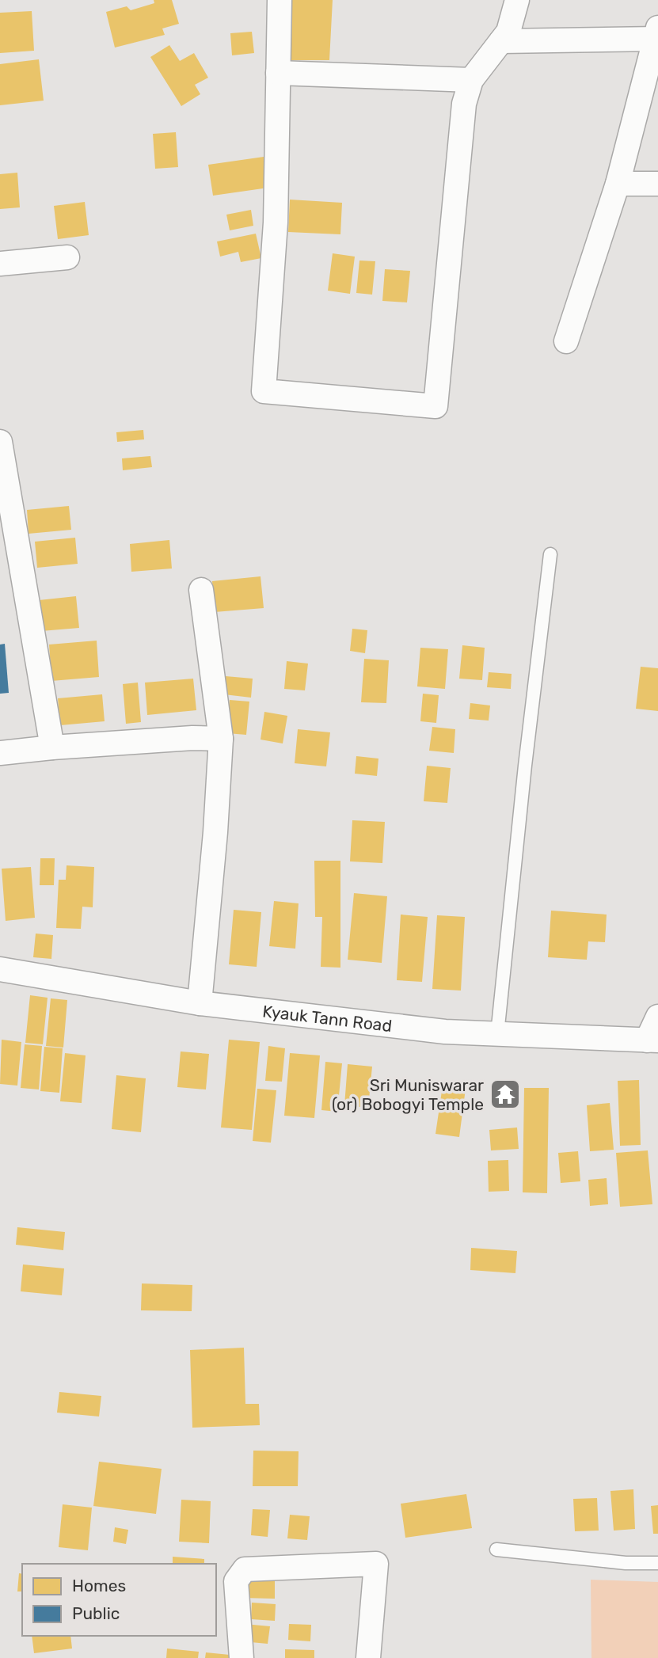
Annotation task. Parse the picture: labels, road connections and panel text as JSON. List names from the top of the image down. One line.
{"streets":{"street":["Kyauk Tann Road"]},"places":{"temple":["Sri Muniswarar (or) Bobogyi Temple"]},"legend":["Homes","Public"]}
